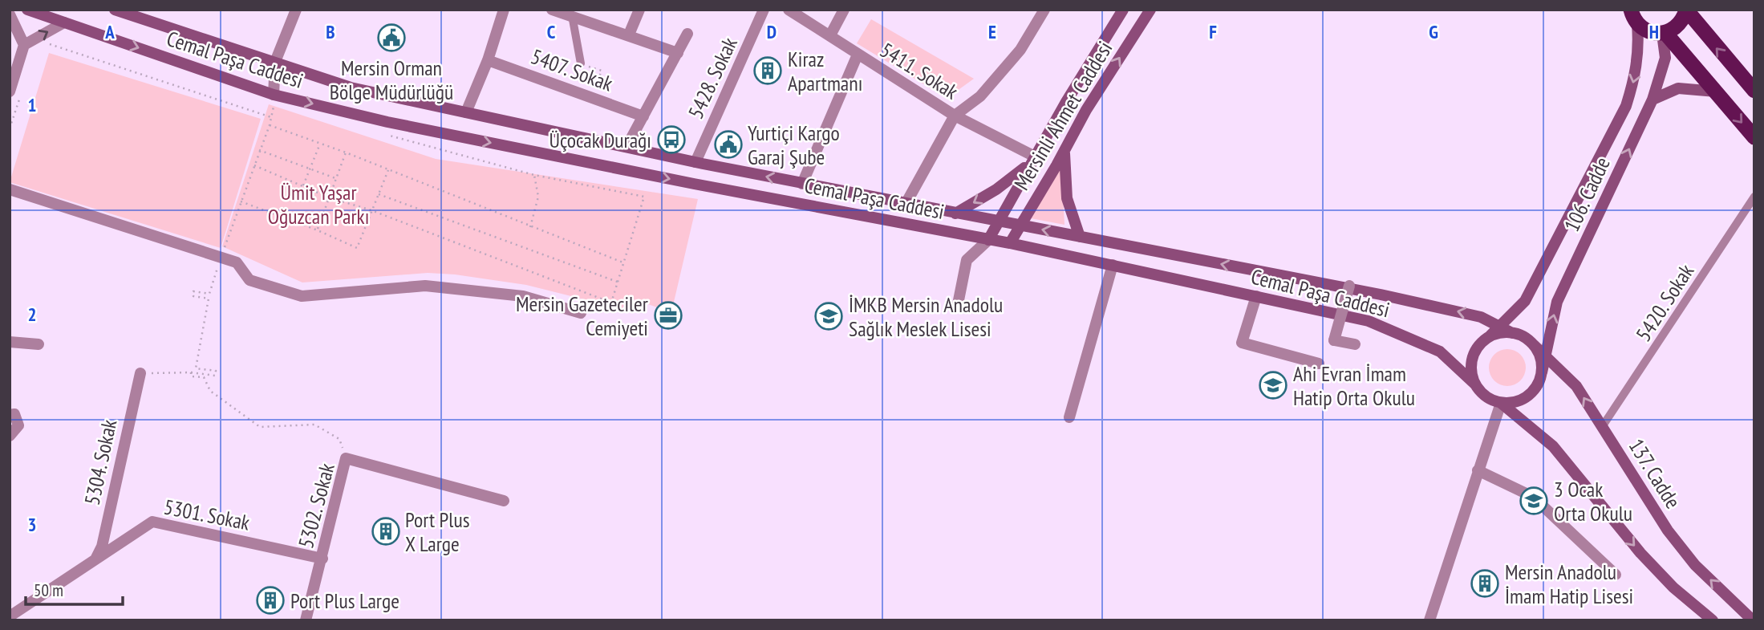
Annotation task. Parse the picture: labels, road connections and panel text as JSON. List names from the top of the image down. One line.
{"streets":{"main road":["Cemal Paşa Caddesi","Mersinli Ahmet Caddesi","106. Cadde","137. Cadde"],"street":["5407. Sokak","5411. Sokak","5428. Sokak","5304. Sokak","5302. Sokak","5301. Sokak"],"lane":["5420. Sokak"]},"crossings":[["Cemal Paşa Caddesi","5428. Sokak"],["Cemal Paşa Caddesi","Mersinli Ahmet Caddesi"],["Cemal Paşa Caddesi","106. Cadde"],["Cemal Paşa Caddesi","137. Cadde"],["5411. Sokak","Mersinli Ahmet Caddesi"],["106. Cadde","137. Cadde"],["5420. Sokak","137. Cadde"],["5304. Sokak","5301. Sokak"],["5302. Sokak","5301. Sokak"]],"parks":["Ümit Yaşar Oğuzcan Parkı"],"places":{"public building":["Mersin Orman Bölge Müdürlüğü","Yurtiçi Kargo Garaj Şube"],"building":["Kiraz Apartmanı","Port Plus X Large","Mersin Anadolu İmam Hatip Lisesi","Port Plus Large"],"bus stop":["Üçocak Durağı"],"office":["Mersin Gazeteciler Cemiyeti"],"school or university":["İMKB Mersin Anadolu Sağlık Meslek Lisesi","Ahi Evran İmam Hatip Orta Okulu","3 Ocak Orta Okulu"]},"scale_bar":"50 m","grid":{"columns":["A","B","C","D","E","F","G","H"],"rows":["1","2","3"]}}
